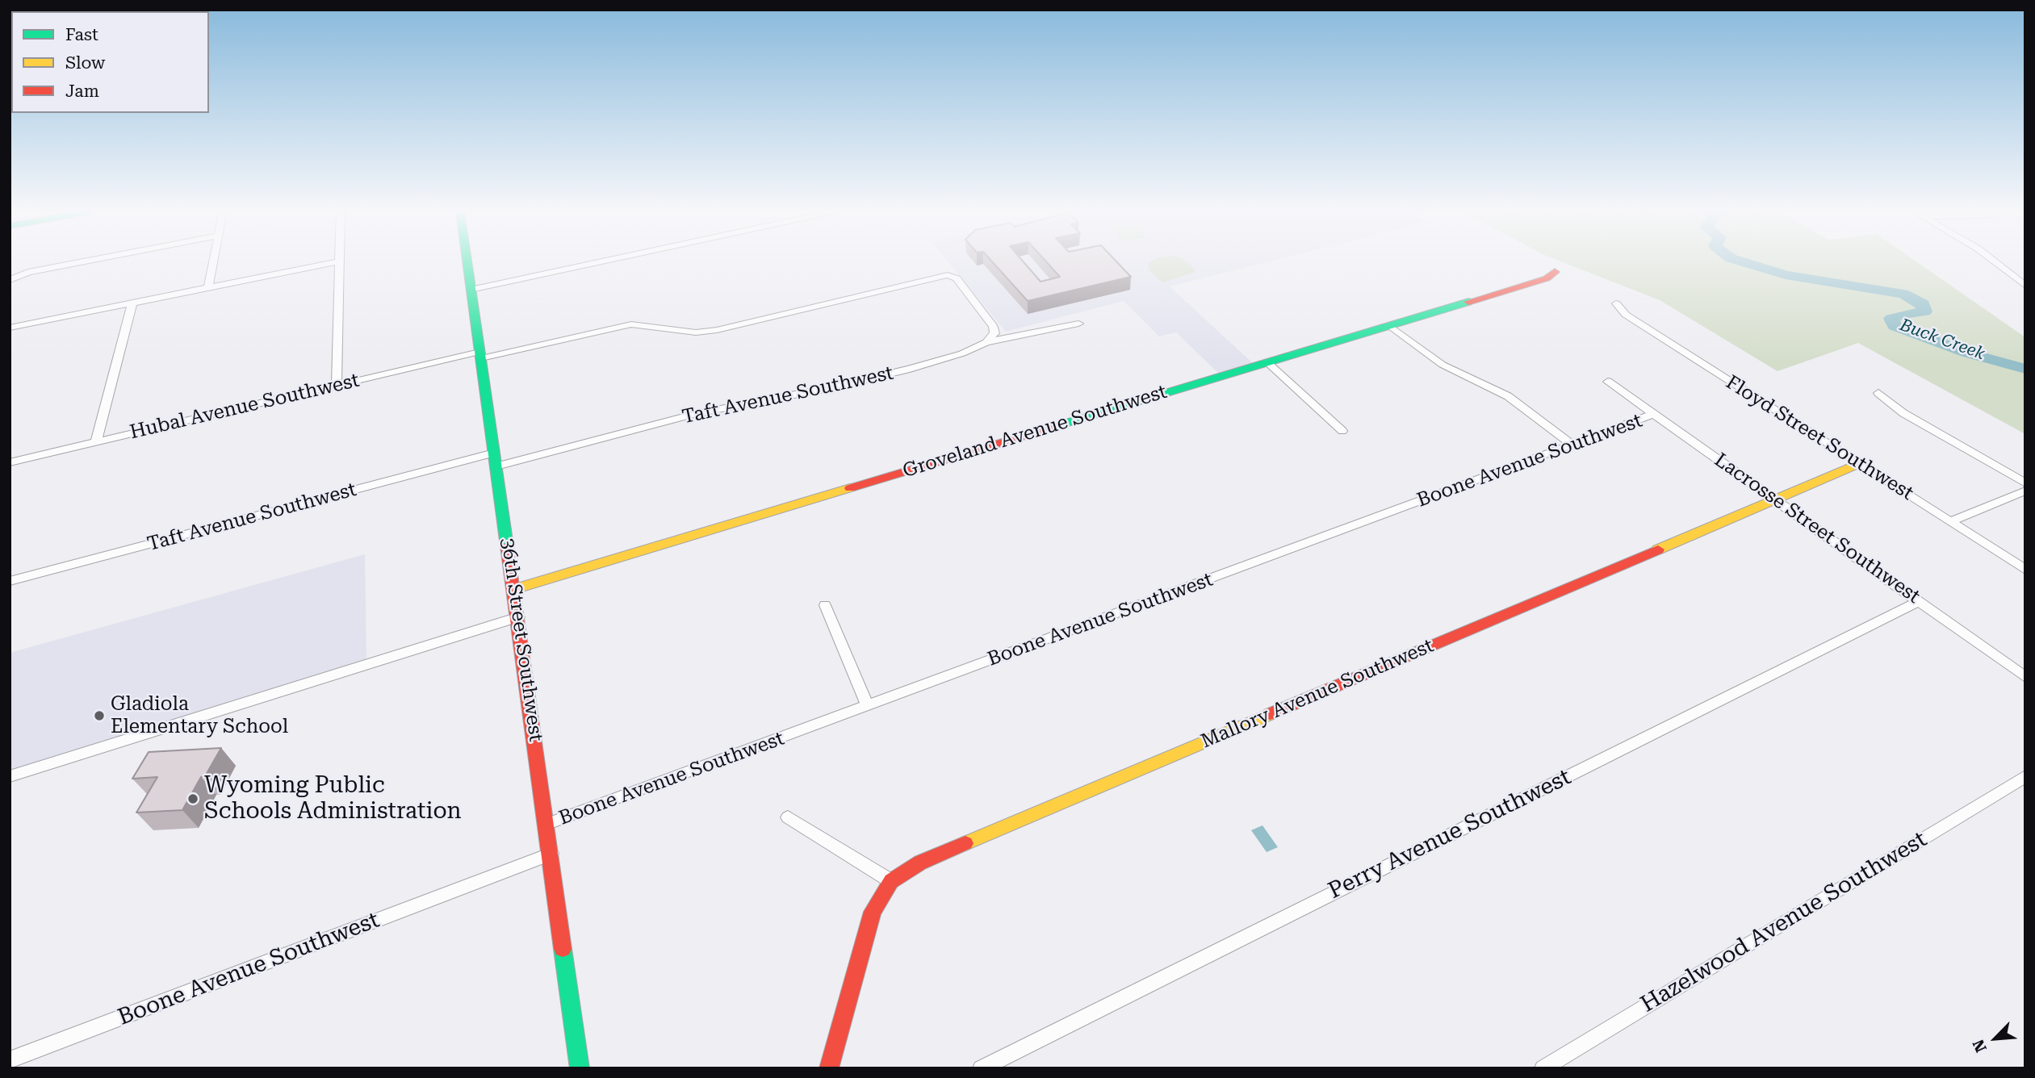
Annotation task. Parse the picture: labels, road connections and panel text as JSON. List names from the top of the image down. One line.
{"streets":{"street":["Taft Avenue Southwest","Hubal Avenue Southwest","Groveland Avenue Southwest","Floyd Street Southwest","Boone Avenue Southwest","Lacrosse Street Southwest","36th Street Southwest","Mallory Avenue Southwest","Perry Avenue Southwest","Hazelwood Avenue Southwest"]},"crossings":[["Taft Avenue Southwest","Hubal Avenue Southwest"],["Taft Avenue Southwest","36th Street Southwest"],["Hubal Avenue Southwest","36th Street Southwest"],["Groveland Avenue Southwest","36th Street Southwest"],["Floyd Street Southwest","Mallory Avenue Southwest"],["Boone Avenue Southwest","Lacrosse Street Southwest"],["Boone Avenue Southwest","36th Street Southwest"],["Lacrosse Street Southwest","Mallory Avenue Southwest"],["Lacrosse Street Southwest","Perry Avenue Southwest"]],"water":["Buck Creek"],"places":["Gladiola Elementary School","Wyoming Public Schools Administration"],"legend":["Fast","Slow","Jam"],"north":"bottom left"}
